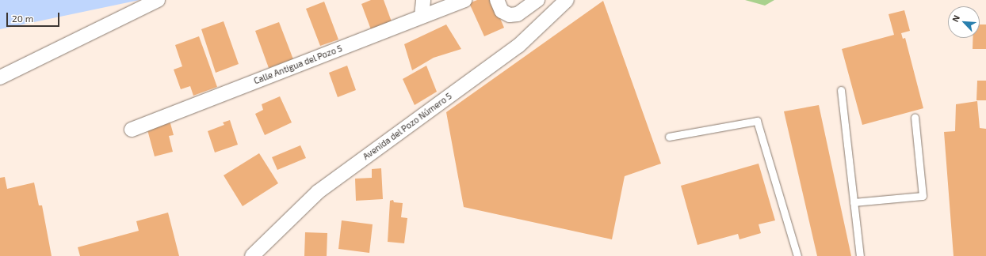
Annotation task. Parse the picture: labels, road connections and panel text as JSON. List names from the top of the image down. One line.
{"streets":{"street":["Calle Antigua del Pozo 5","Avenida del Pozo Número 5"]},"scale_bar":"20 m","north":"top left"}
